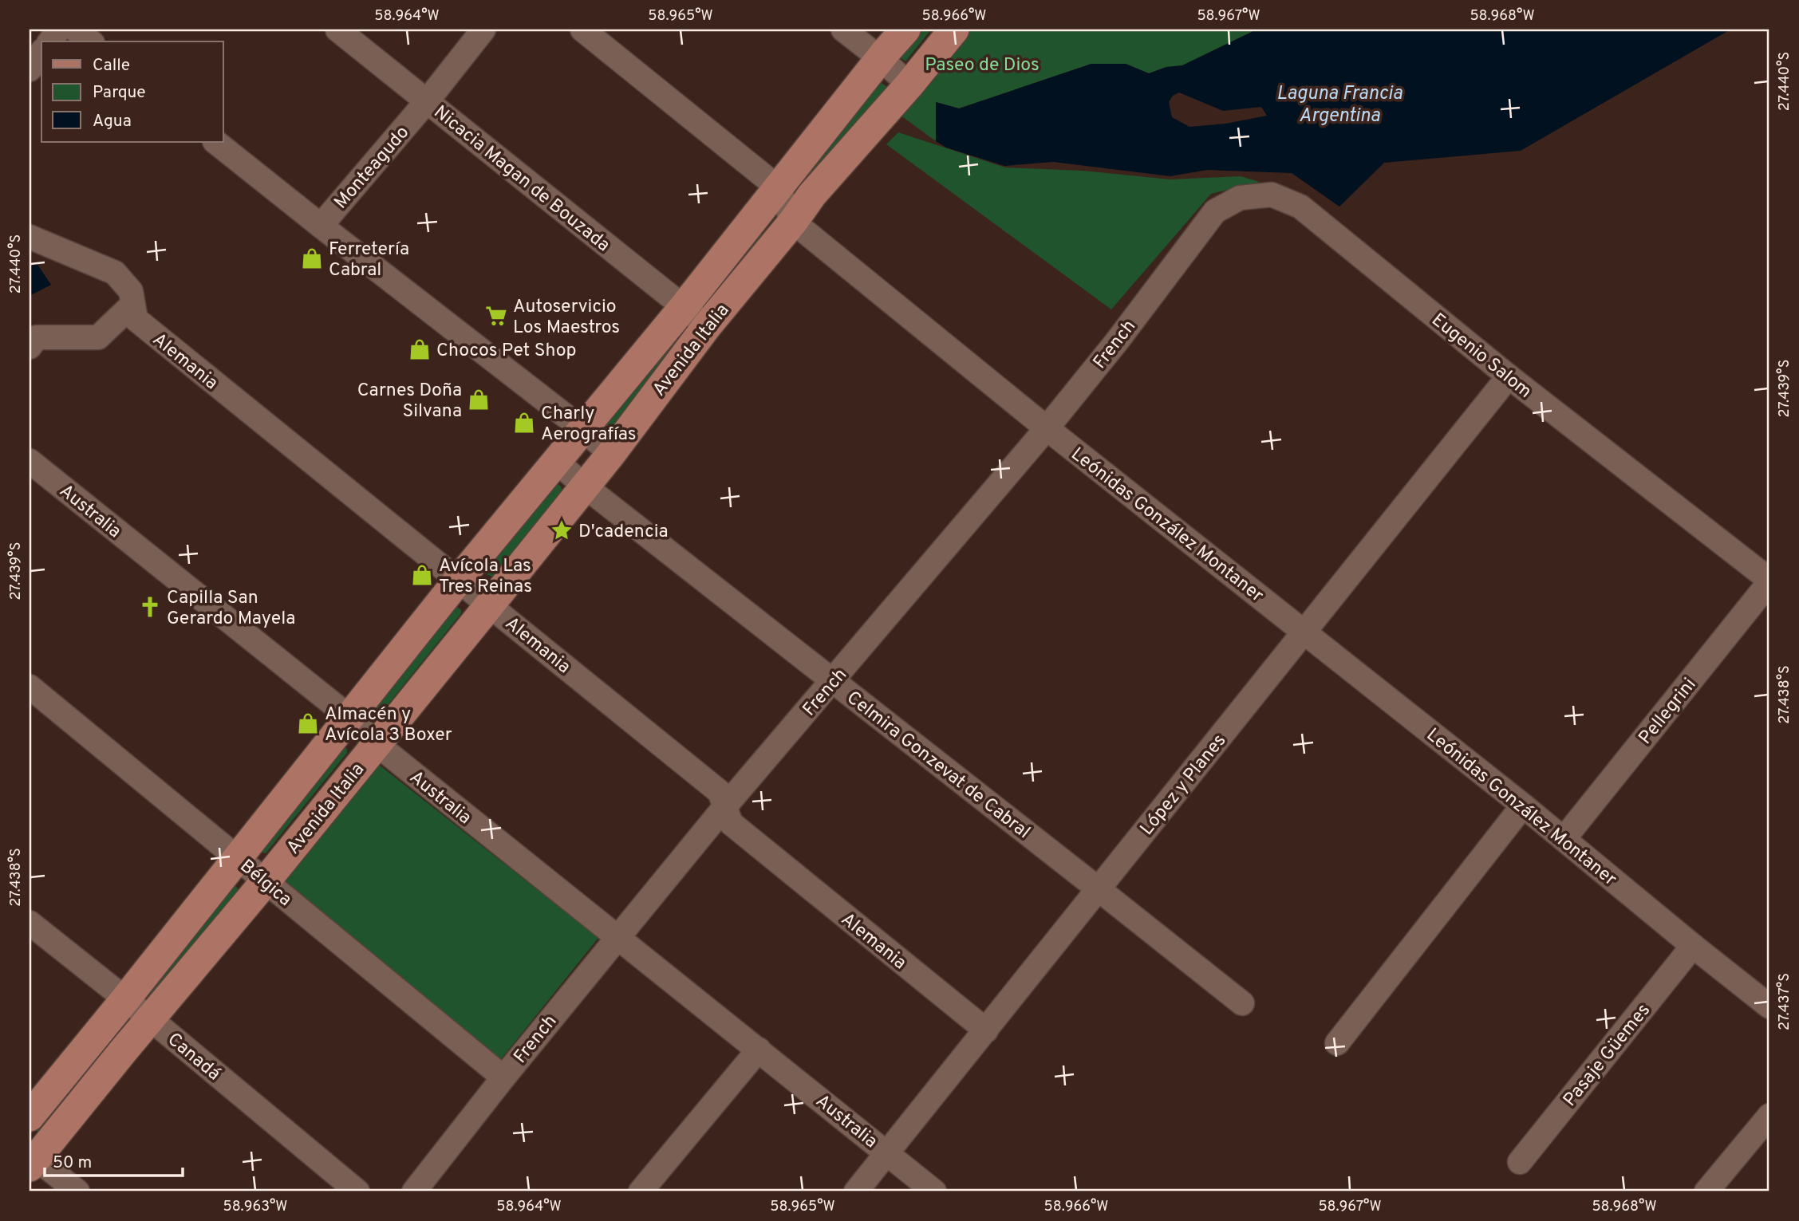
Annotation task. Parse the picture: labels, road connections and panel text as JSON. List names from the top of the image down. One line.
{"streets":{"main road":["Avenida Italia"],"street":["Monteagudo","Nicacia Magan de Bouzada","French","Eugenio Salom","Alemania","Australia","Leónidas González Montaner","Pellegrini","Celmira Gonzevat de Cabral","López y Planes","Bélgica","Pasaje Güemes","Canadá"]},"crossings":[["Monteagudo","Nicacia Magan de Bouzada"],["Nicacia Magan de Bouzada","Avenida Italia"],["French","Eugenio Salom"],["French","Alemania"],["French","Australia"],["French","Leónidas González Montaner"],["French","Celmira Gonzevat de Cabral"],["French","Bélgica"],["Avenida Italia","Alemania"],["Avenida Italia","Australia"],["Avenida Italia","Leónidas González Montaner"],["Avenida Italia","Celmira Gonzevat de Cabral"],["Avenida Italia","Bélgica"],["Avenida Italia","Canadá"],["Eugenio Salom","Pellegrini"],["Eugenio Salom","López y Planes"],["Alemania","López y Planes"],["Australia","López y Planes"],["Leónidas González Montaner","Pellegrini"],["Leónidas González Montaner","López y Planes"],["Leónidas González Montaner","Pasaje Güemes"],["Celmira Gonzevat de Cabral","López y Planes"]],"water":["Laguna Francia Argentina"],"parks":["Paseo de Dios"],"places":{"shop":["Ferretería Cabral","Chocos Pet Shop","Carnes Doña Silvana","Charly Aerografías","Avícola Las Tres Reinas","Almacén y Avícola 3 Boxer"],"supermarket":["Autoservicio Los Maestros"],"place":["D'cadencia"],"church":["Capilla San Gerardo Mayela"]},"legend":["Calle","Parque","Agua"],"scale_bar":"50 m","coordinates":["58.964°W","58.965°W","58.966°W","58.967°W","58.968°W","27.440°S","27.439°S","27.438°S","27.437°S","58.963°W"]}
